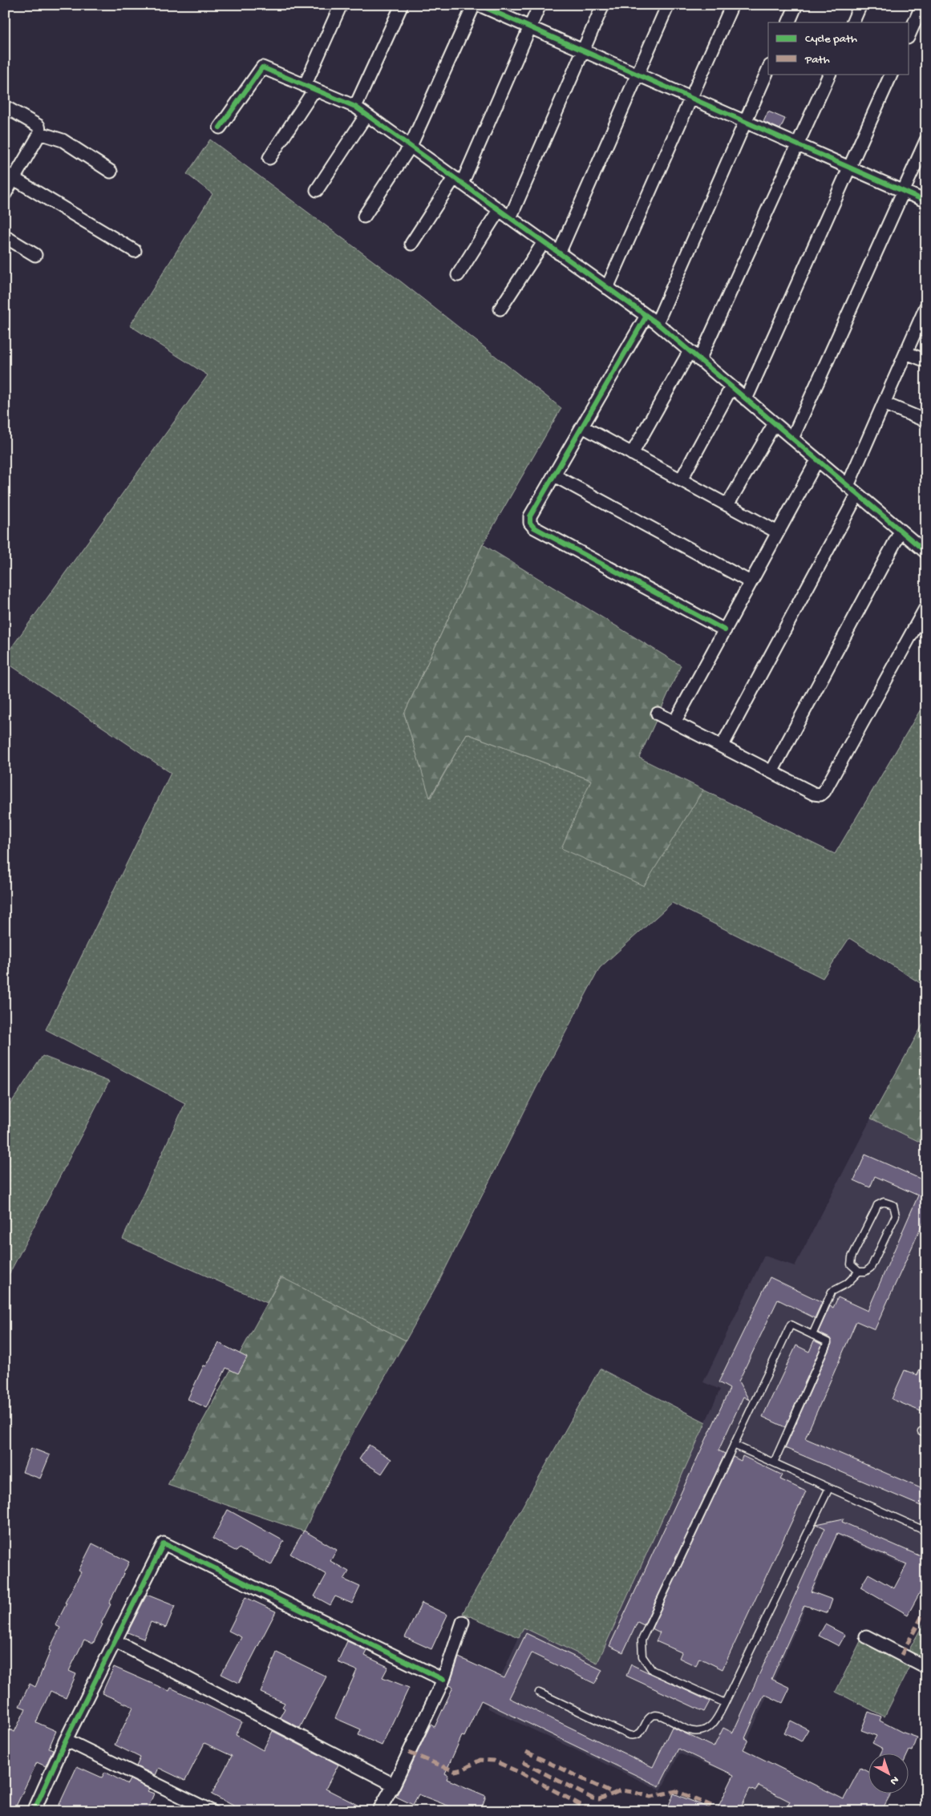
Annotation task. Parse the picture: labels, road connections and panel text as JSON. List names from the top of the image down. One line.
{"legend":["Cycle path","Path"],"north":"bottom right"}
